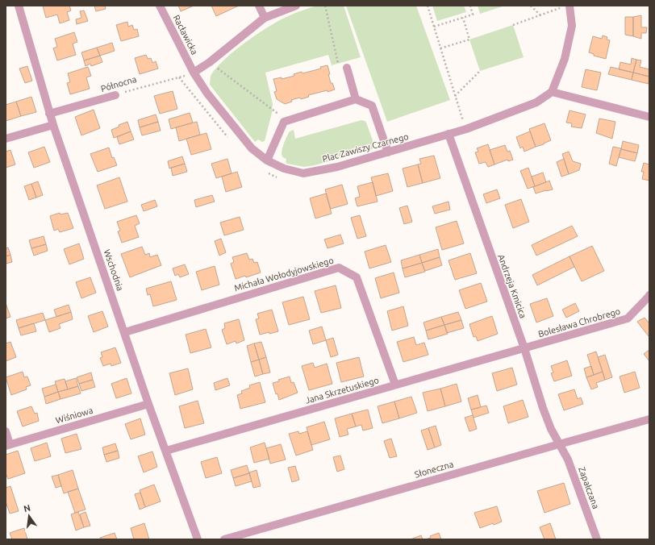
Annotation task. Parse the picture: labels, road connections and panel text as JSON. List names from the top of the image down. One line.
{"streets":{"street":["Racławicka","Północna","Plac Zawiszy Czarnego","Wschodnia","Michała Wołodyjowskiego","Andrzeja Kmicica","Bolesława Chrobrego","Jana Skrzetuskiego","Wiśniowa","Słoneczna","Zapałczana"]},"crossings":[["Racławicka","Północna"],["Racławicka","Plac Zawiszy Czarnego"],["Północna","Plac Zawiszy Czarnego"],["Północna","Wschodnia"],["Plac Zawiszy Czarnego","Andrzeja Kmicica"],["Wschodnia","Michała Wołodyjowskiego"],["Wschodnia","Jana Skrzetuskiego"],["Wschodnia","Wiśniowa"],["Michała Wołodyjowskiego","Jana Skrzetuskiego"],["Andrzeja Kmicica","Bolesława Chrobrego"],["Andrzeja Kmicica","Jana Skrzetuskiego"],["Andrzeja Kmicica","Słoneczna"],["Andrzeja Kmicica","Zapałczana"],["Bolesława Chrobrego","Jana Skrzetuskiego"],["Słoneczna","Zapałczana"]],"north":"top"}
